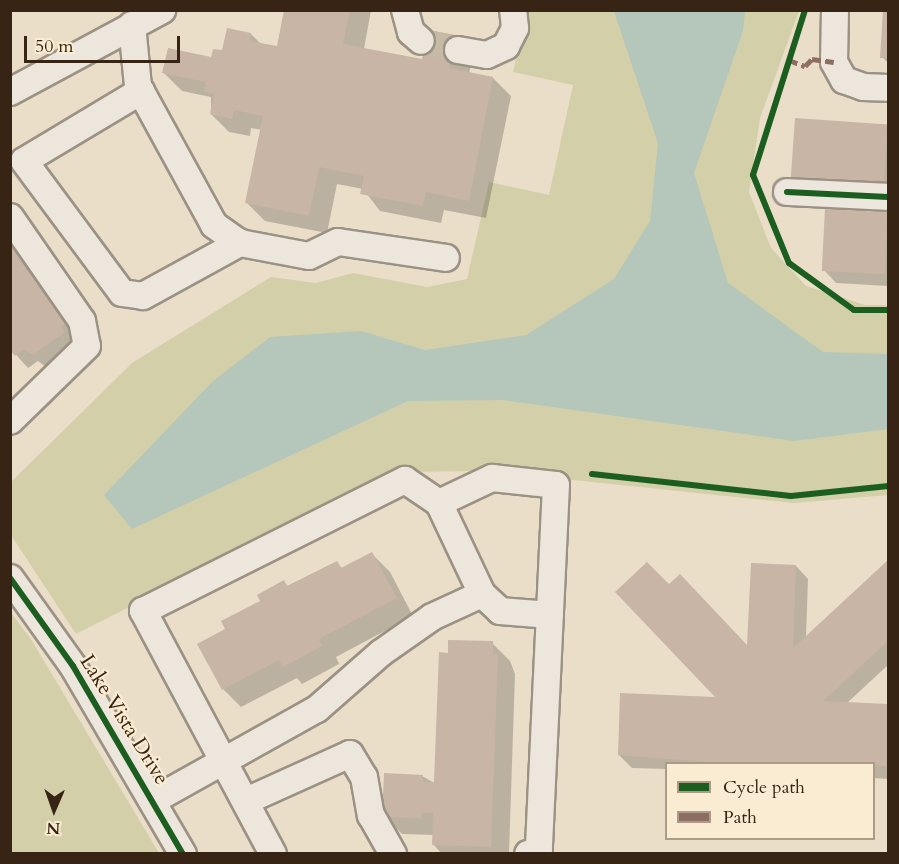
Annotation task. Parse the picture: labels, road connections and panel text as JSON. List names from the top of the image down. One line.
{"streets":{"street":["Lake Vista Drive"]},"legend":["Cycle path","Path"],"scale_bar":"50 m","north":"bottom"}
